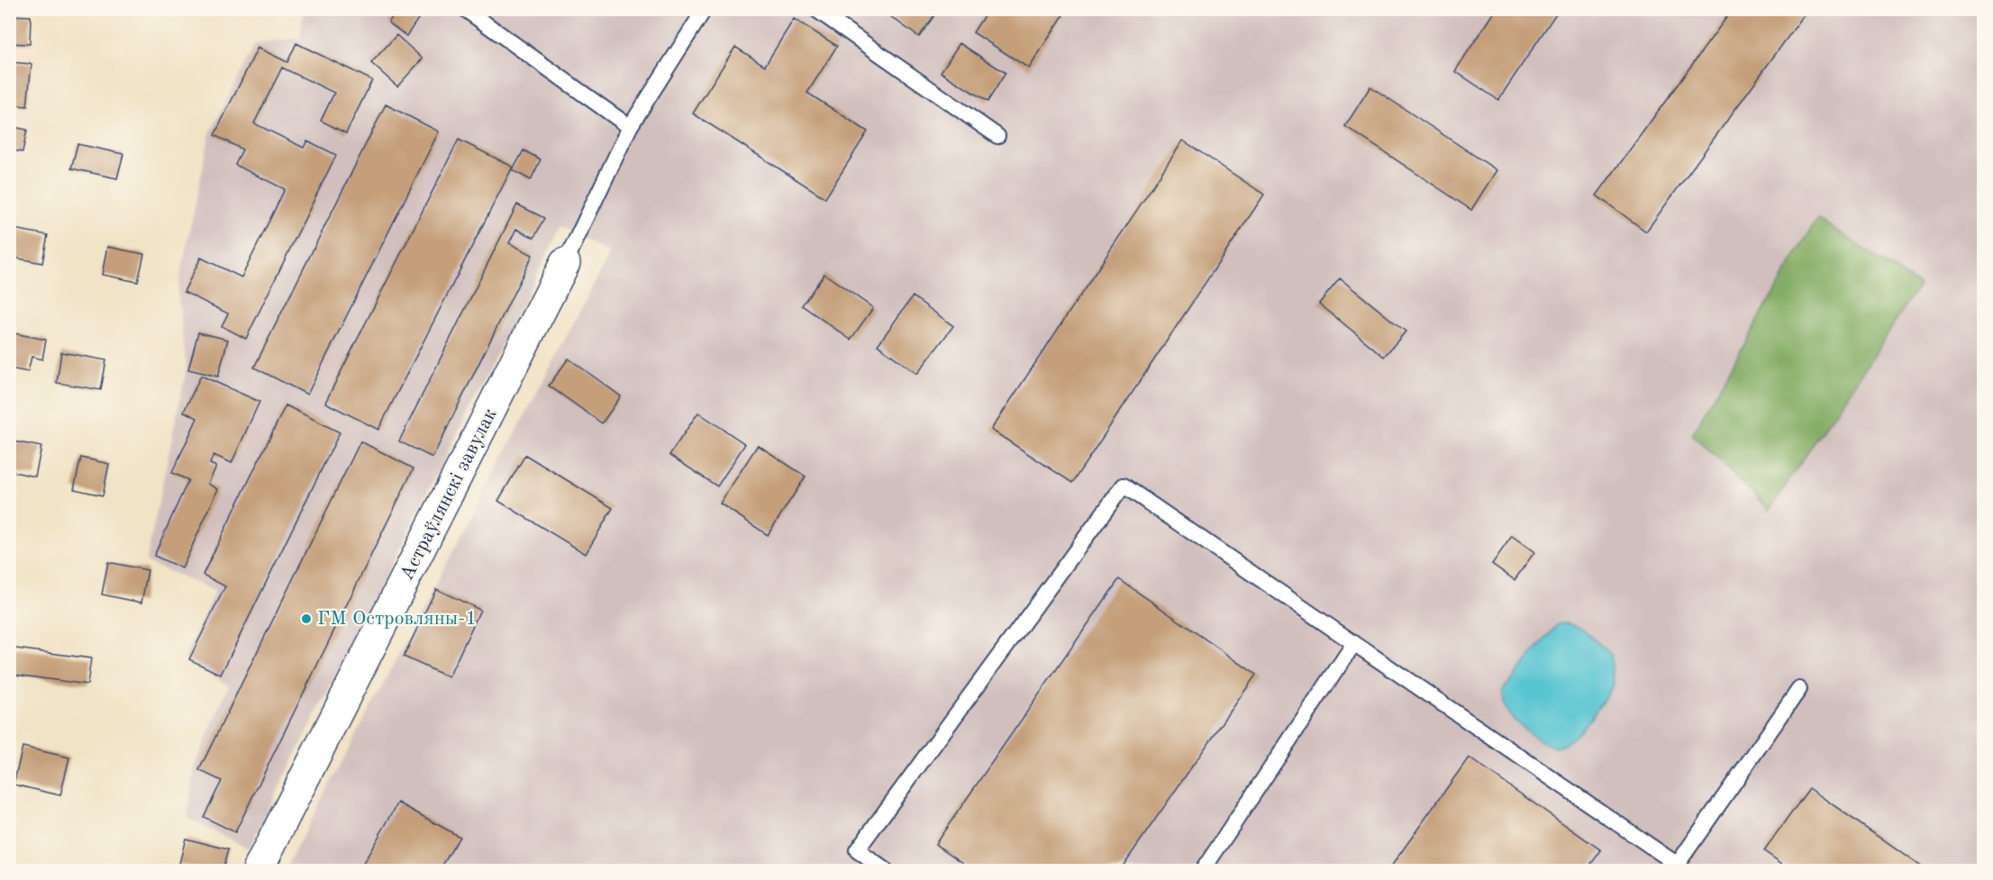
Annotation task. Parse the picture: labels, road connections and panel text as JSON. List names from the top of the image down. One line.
{"streets":{"street":["Астраўлянскі завулак"]},"places":["ГМ Островляны-1"]}
